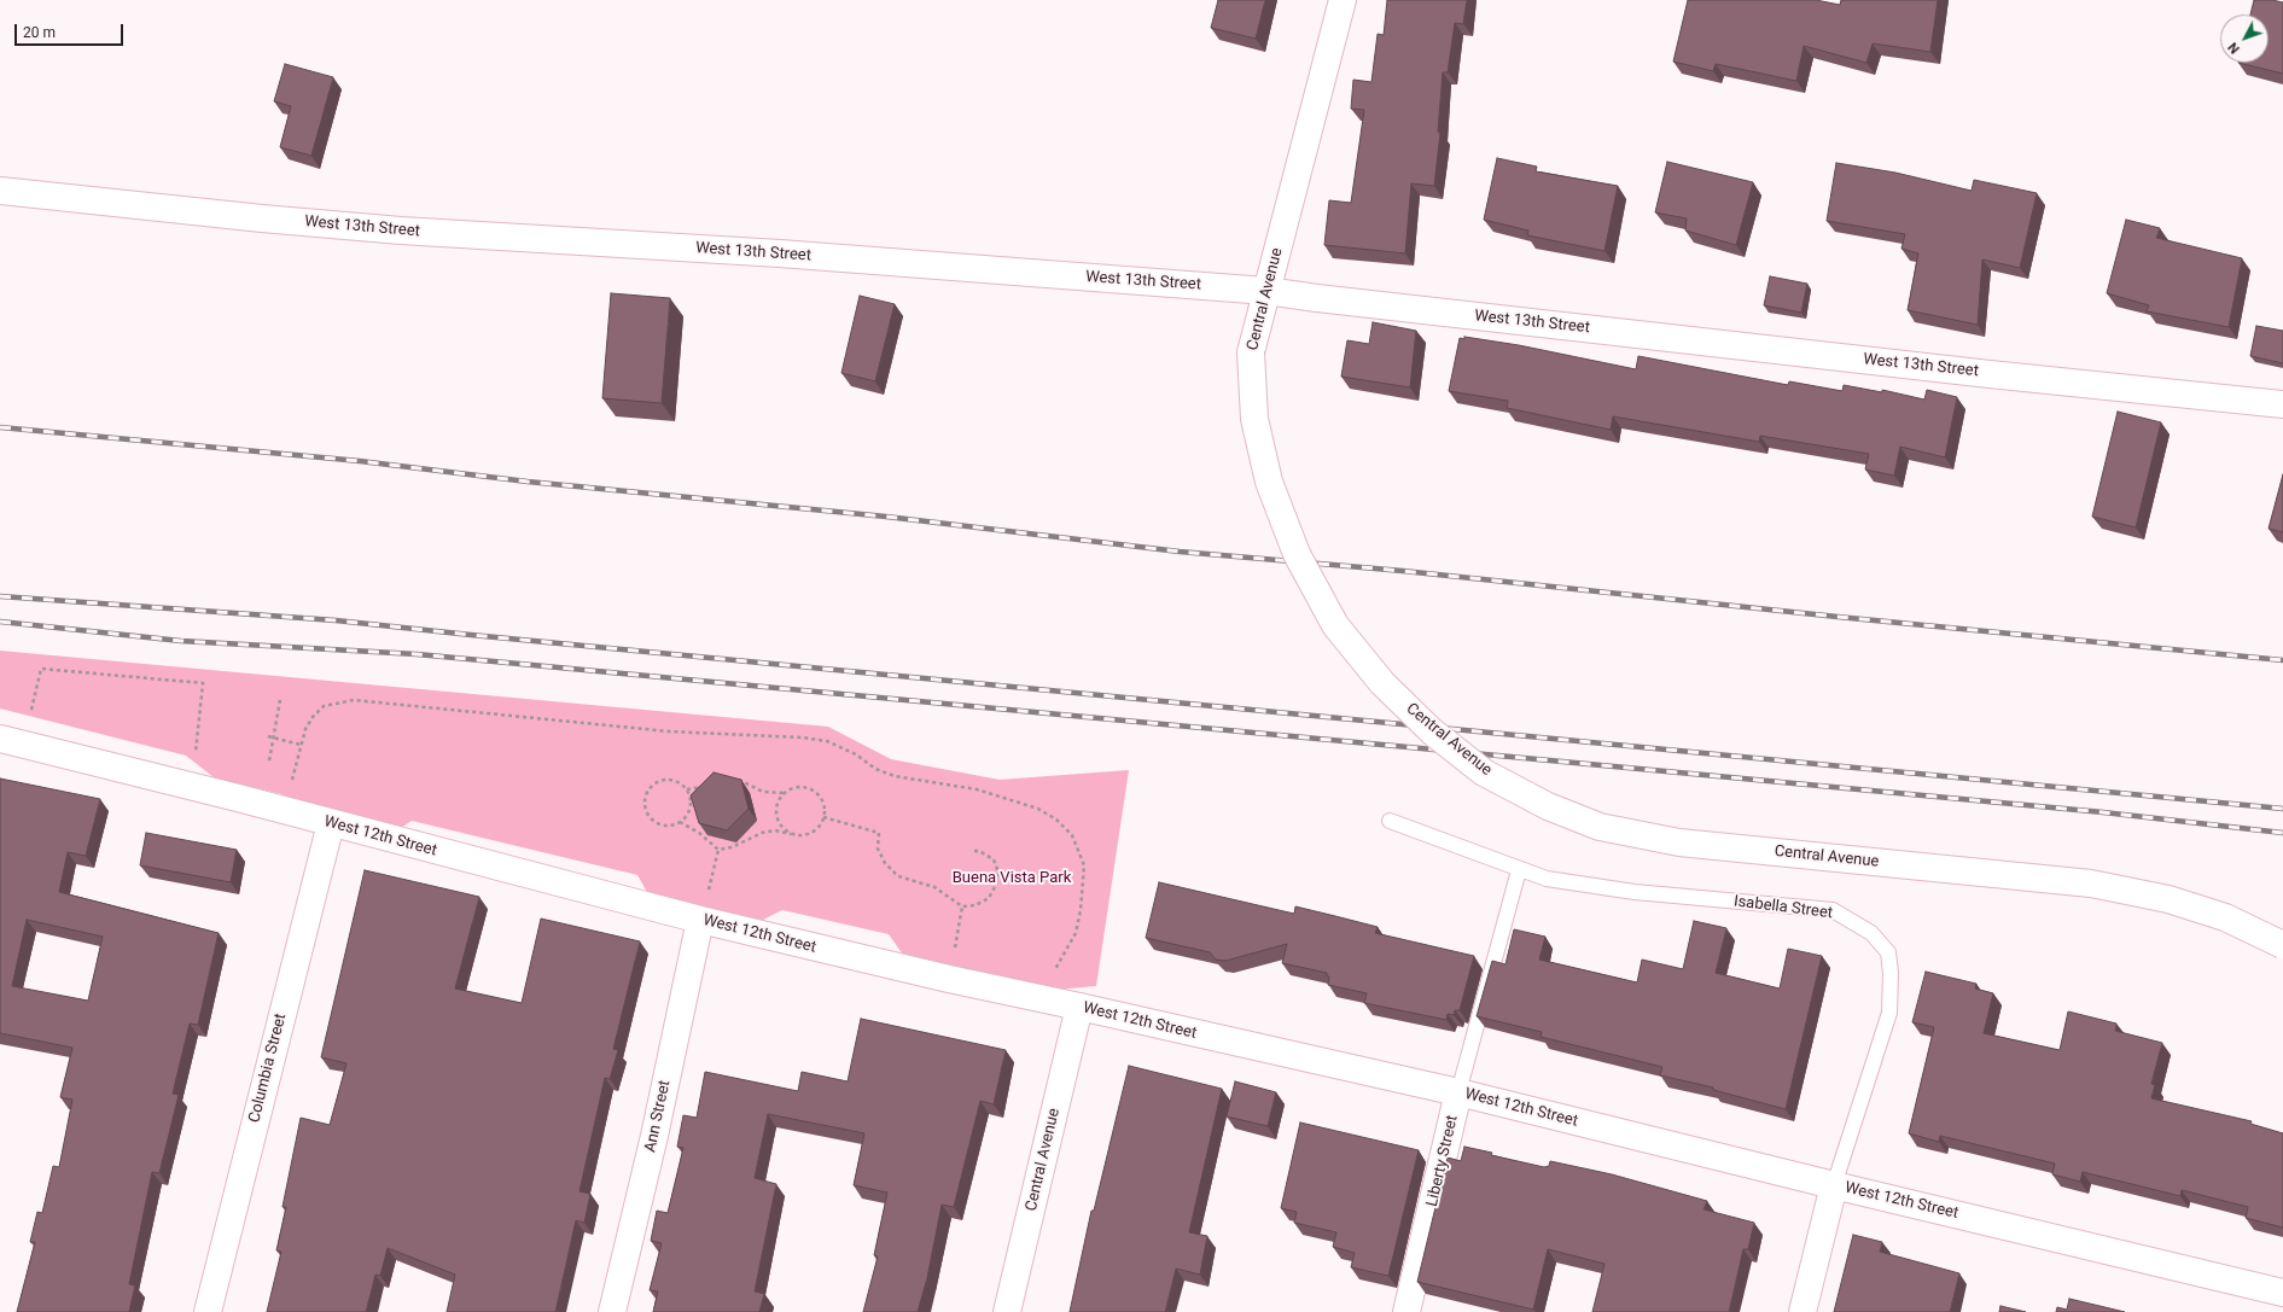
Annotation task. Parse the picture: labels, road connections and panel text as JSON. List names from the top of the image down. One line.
{"streets":{"street":["West 13th Street","Central Avenue","West 12th Street","Isabella Street","Columbia Street","Ann Street","Liberty Street"]},"crossings":[["West 13th Street","Central Avenue"],["Central Avenue","West 12th Street"],["West 12th Street","Isabella Street"],["West 12th Street","Columbia Street"],["West 12th Street","Ann Street"],["West 12th Street","Liberty Street"],["Isabella Street","Liberty Street"]],"parks":["Buena Vista Park"],"scale_bar":"20 m","north":"bottom left"}
